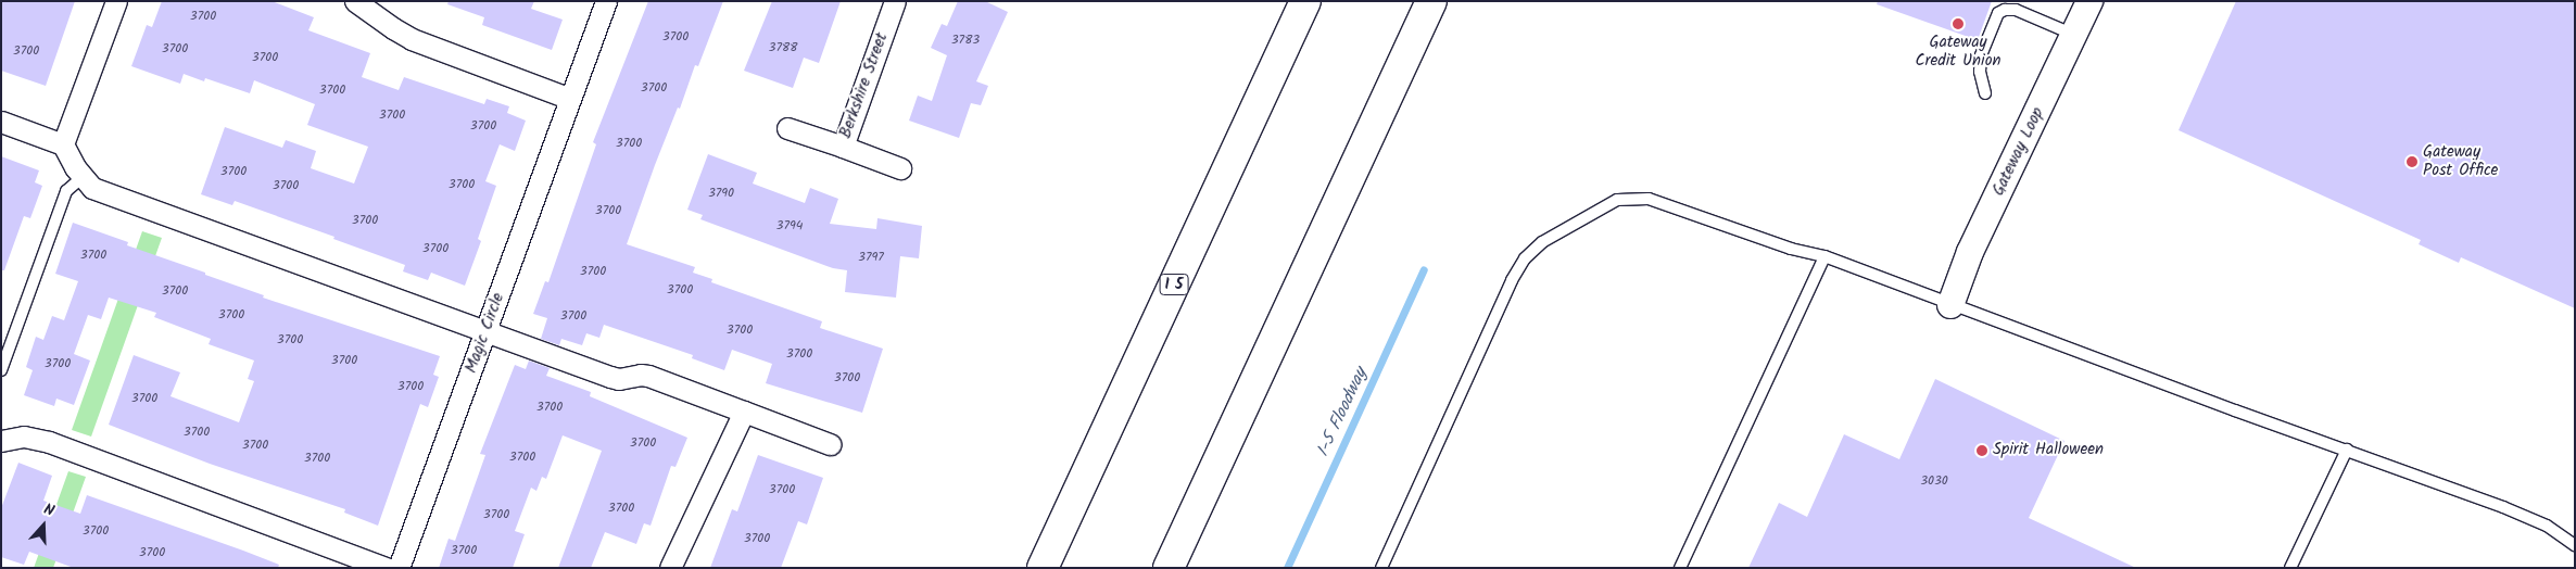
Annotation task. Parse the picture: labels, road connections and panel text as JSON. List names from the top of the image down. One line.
{"streets":{"highway":["I 5"],"street":["Berkshire Street","Gateway Loop","Magic Circle"]},"water":["I-5 Floodway"],"places":["Gateway Credit Union","Gateway Post Office","Spirit Halloween"],"house_numbers":["3700","3700","3783","3788","3700","3700","3700","3700","3700","3700","3700","3700","3700","3700","3700","3790","3700","3700","3794","3700","3700","3797","3700","3700","3700","3700","3700","3700","3700","3700","3700","3700","3700","3700","3700","3700","3700","3700","3700","3700","3700","3030","3700","3700","3700","3700","3700","3700","3700"],"north":"top"}
